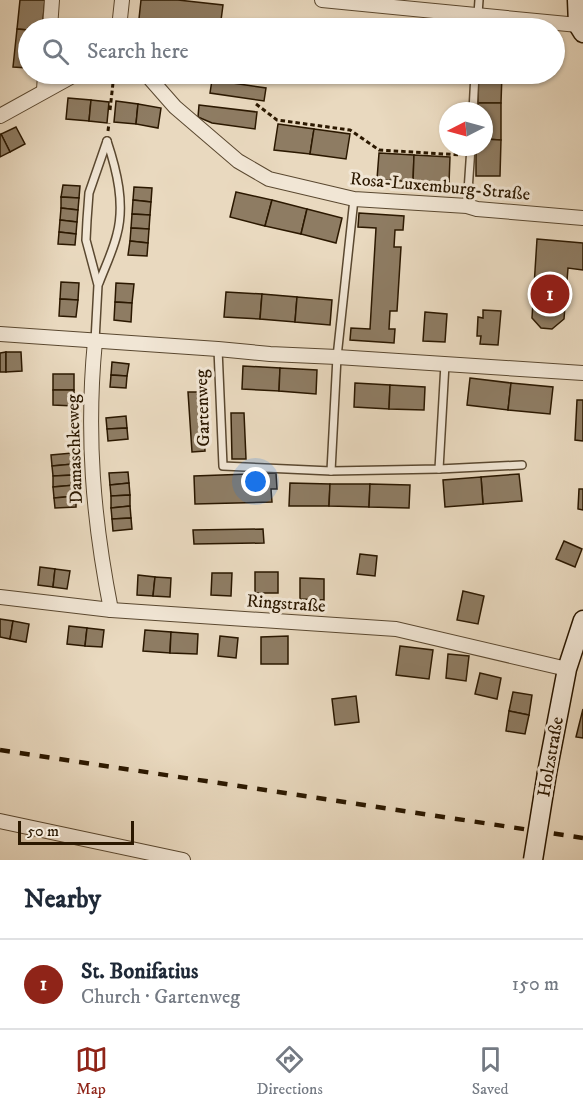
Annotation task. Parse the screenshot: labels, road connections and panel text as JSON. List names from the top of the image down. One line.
{"streets":{"street":["Rosa-Luxemburg-Straße","Gartenweg","Damaschkeweg","Ringstraße","Holzstraße"]},"crossings":[["Gartenweg","Damaschkeweg"],["Damaschkeweg","Ringstraße"],["Ringstraße","Holzstraße"]],"scale_bar":"50 m","north":"left","page":{"search":"Search here","pins":"1","scale":"50 m","heading":"Nearby","list":[{"mark":"1","name":"St. Bonifatius","note":"Church · Gartenweg","value":"150 m"}],"nav":["Map","Directions","Saved"]}}
